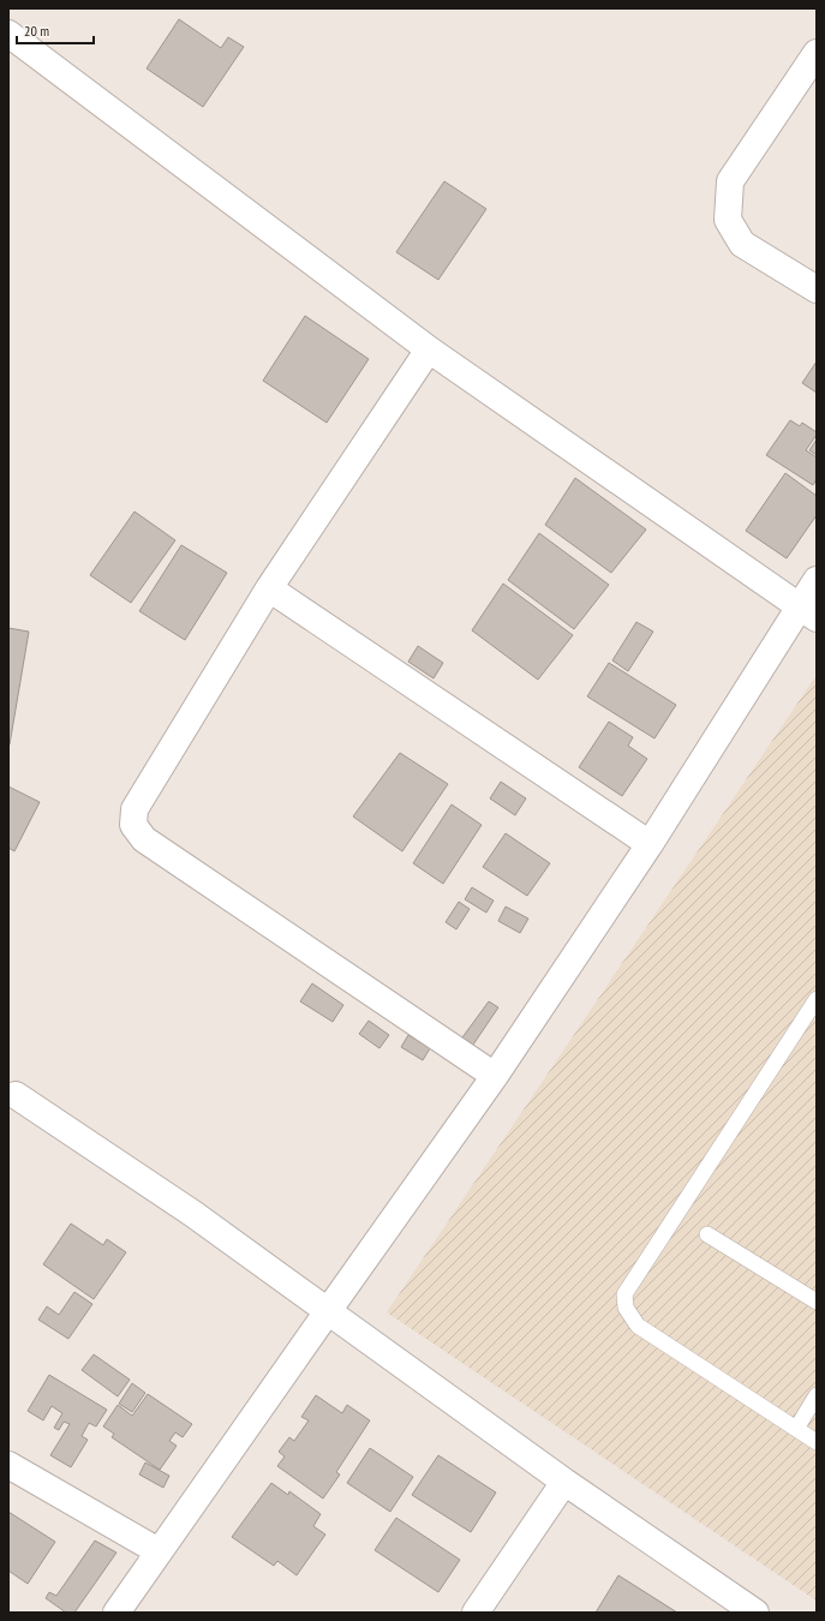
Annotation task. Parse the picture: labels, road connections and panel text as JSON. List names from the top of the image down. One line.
{"scale_bar":"20 m"}
